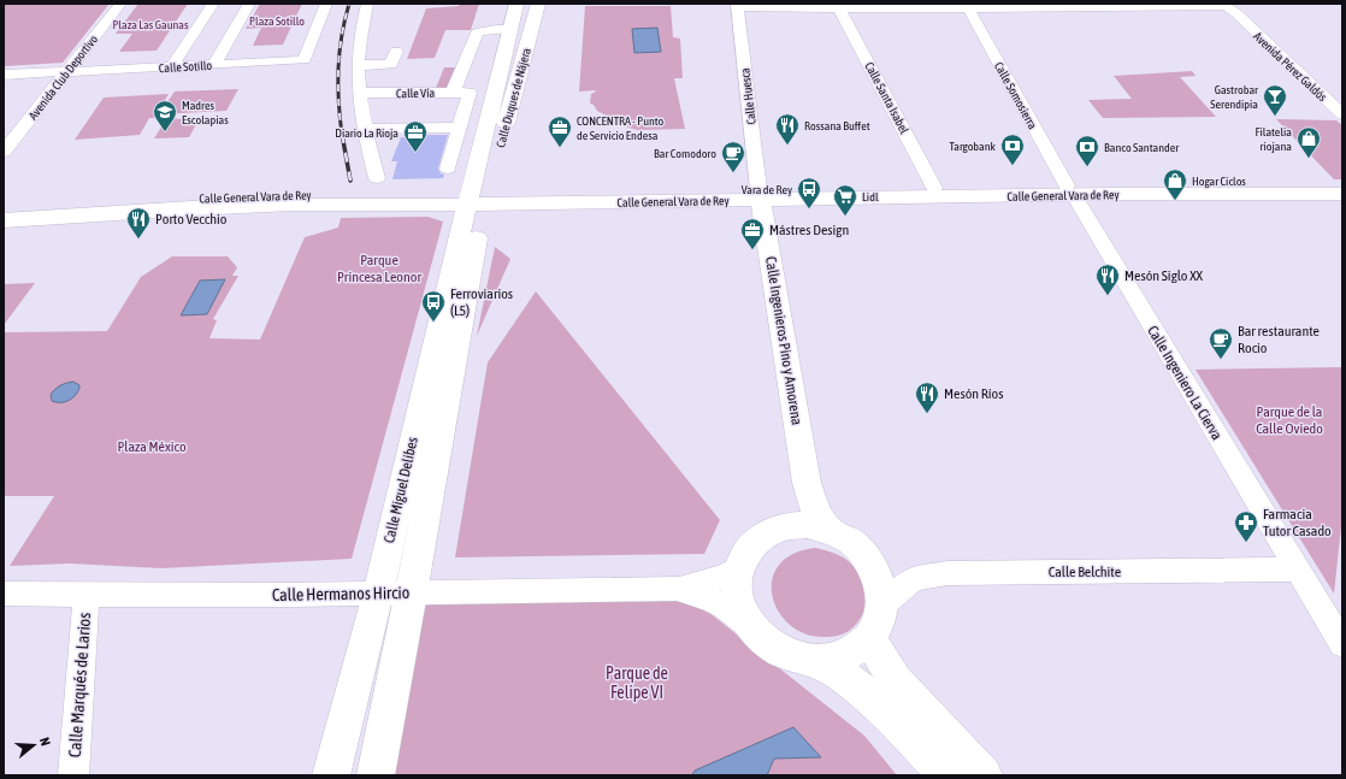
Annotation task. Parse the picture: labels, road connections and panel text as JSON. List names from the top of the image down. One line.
{"streets":{"main road":["Calle Duques de Nájera","Calle General Vara de Rey","Calle Ingenieros Pino y Amorena","Calle Miguel Delibes"],"street":["Calle Sotillo","Avenida Pérez Galdós","Avenida Club Deportivo","Calle Vía","Calle Somosierra","Calle Huesca","Calle Santa Isabel","Calle Ingeniero La Cierva","Calle Belchite","Calle Hermanos Hircio","Calle Marqués de Larios"]},"crossings":[["Calle Sotillo","Avenida Club Deportivo"],["Calle Vía","Calle Duques de Nájera"],["Calle Somosierra","Calle General Vara de Rey"],["Calle Somosierra","Calle Ingeniero La Cierva"],["Calle Huesca","Calle General Vara de Rey"],["Calle Huesca","Calle Ingenieros Pino y Amorena"],["Calle Duques de Nájera","Calle General Vara de Rey"],["Calle Duques de Nájera","Calle Miguel Delibes"],["Calle Santa Isabel","Calle General Vara de Rey"],["Calle General Vara de Rey","Calle Ingenieros Pino y Amorena"],["Calle General Vara de Rey","Calle Ingeniero La Cierva"],["Calle General Vara de Rey","Calle Miguel Delibes"],["Calle Ingenieros Pino y Amorena","Calle Belchite"],["Calle Ingeniero La Cierva","Calle Belchite"],["Calle Miguel Delibes","Calle Hermanos Hircio"],["Calle Hermanos Hircio","Calle Marqués de Larios"]],"parks":["Plaza Sotillo","Plaza Las Gaunas","Parque Princesa Leonor","Parque de la Calle Oviedo","Plaza México","Parque de Felipe VI"],"places":{"bar":["Gastrobar Serendipia"],"school or university":["Madres Escolapias"],"restaurant":["Rossana Buffet","Porto Vecchio","Mesón Siglo XX","Mesón Ríos"],"office":["CONCENTRA - Punto de Servicio Endesa","Diario La Rioja","Mástres Design"],"shop":["Filatelia riojana","Hogar Ciclos"],"bank":["Targobank","Banco Santander"],"cafe":["Bar Comodoro","Bar restaurante Rocio"],"bus stop":["Vara de Rey","Ferroviarios (L5)"],"supermarket":["Lidl"],"pharmacy":["Farmacia Tutor Casado"]},"north":"right"}
